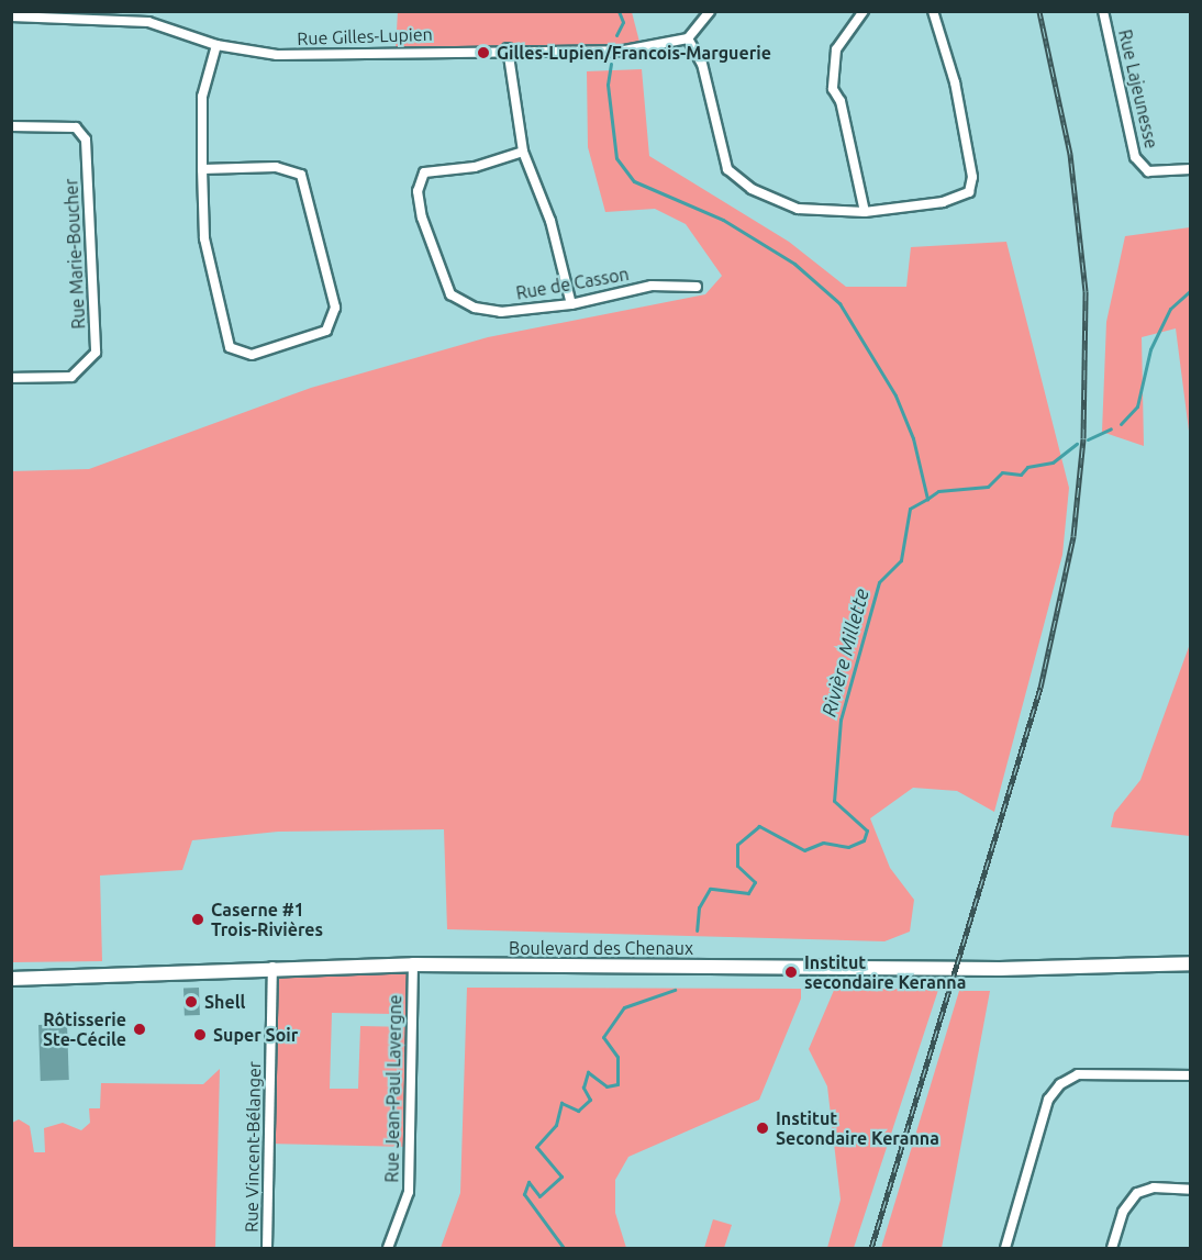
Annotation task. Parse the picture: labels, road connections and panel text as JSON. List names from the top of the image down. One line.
{"streets":{"main road":["Boulevard des Chenaux"],"street":["Rue Gilles-Lupien","Rue Lajeunesse","Rue Marie-Boucher","Rue de Casson","Rue Jean-Paul Lavergne","Rue Vincent-Bélanger"]},"crossings":[["Boulevard des Chenaux","Rue Jean-Paul Lavergne"],["Boulevard des Chenaux","Rue Vincent-Bélanger"]],"water":["Rivière Millette"],"places":["Gilles-Lupien/Francois-Marguerie","Caserne #1 Trois-Rivières","Institut secondaire Keranna","Shell","Rôtisserie Ste-Cécile","Super Soir","Institut Secondaire Keranna"]}
